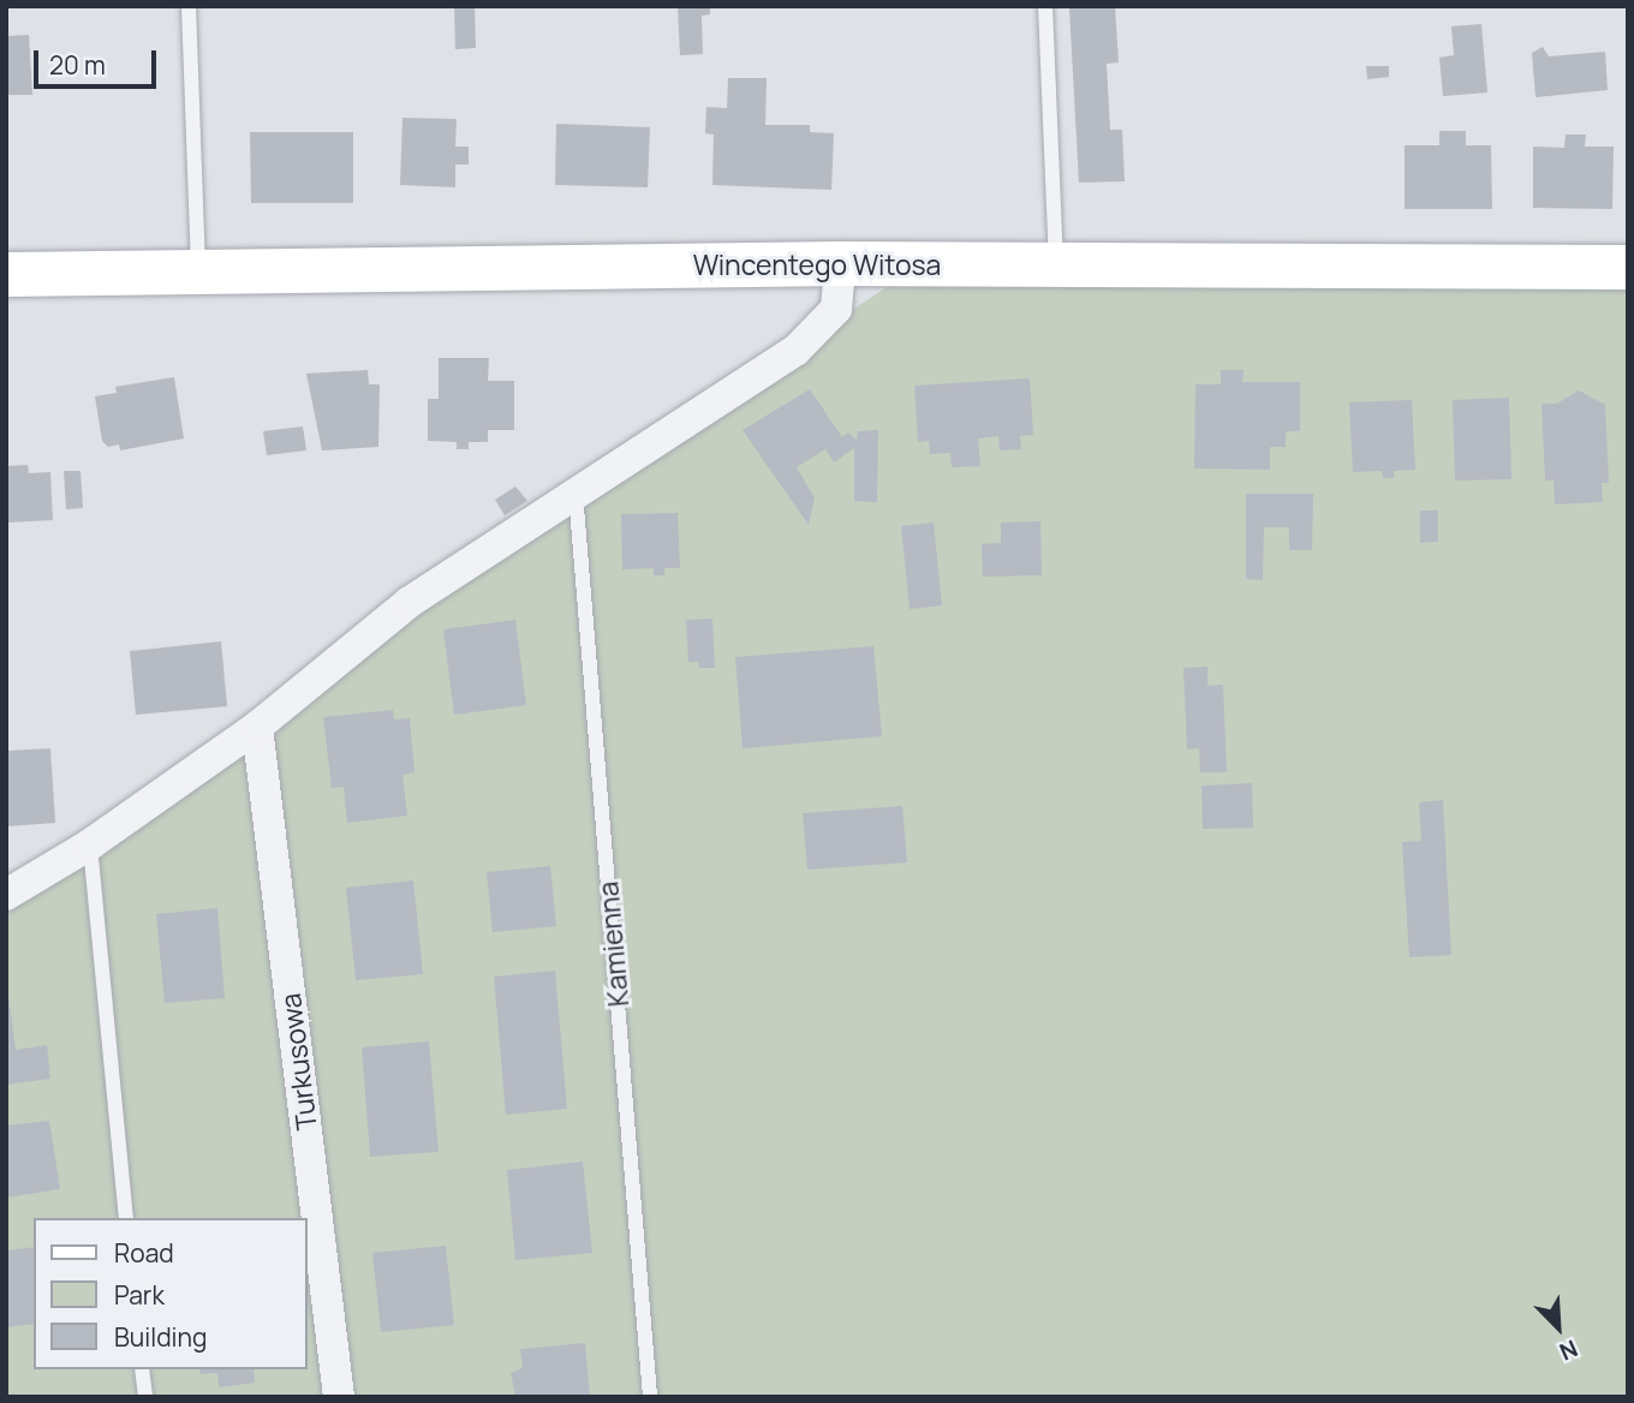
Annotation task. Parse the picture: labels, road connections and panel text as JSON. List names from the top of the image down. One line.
{"streets":{"street":["Wincentego Witosa","Turkusowa"],"lane":["Kamienna"]},"legend":["Road","Park","Building"],"scale_bar":"20 m","north":"bottom right"}
